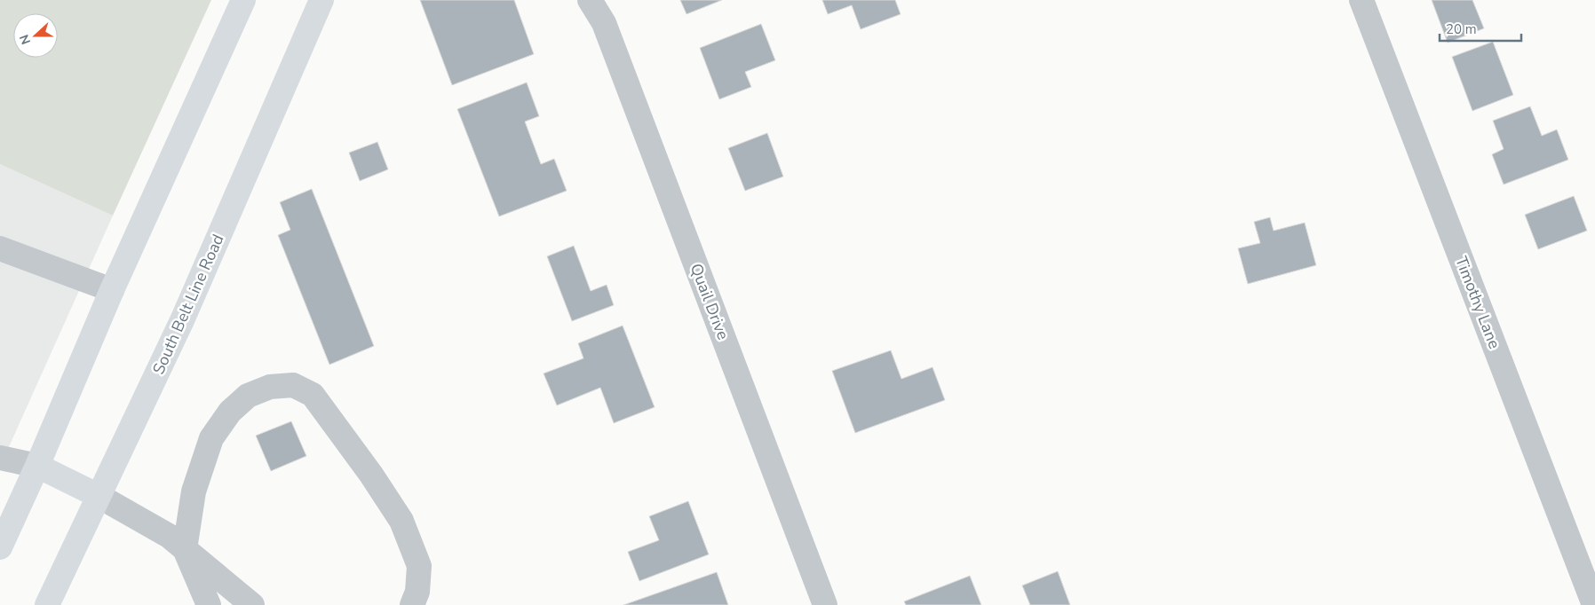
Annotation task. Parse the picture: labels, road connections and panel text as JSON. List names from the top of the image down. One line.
{"streets":{"main road":["South Belt Line Road"],"street":["Quail Drive","Timothy Lane"]},"scale_bar":"20 m","north":"left"}
